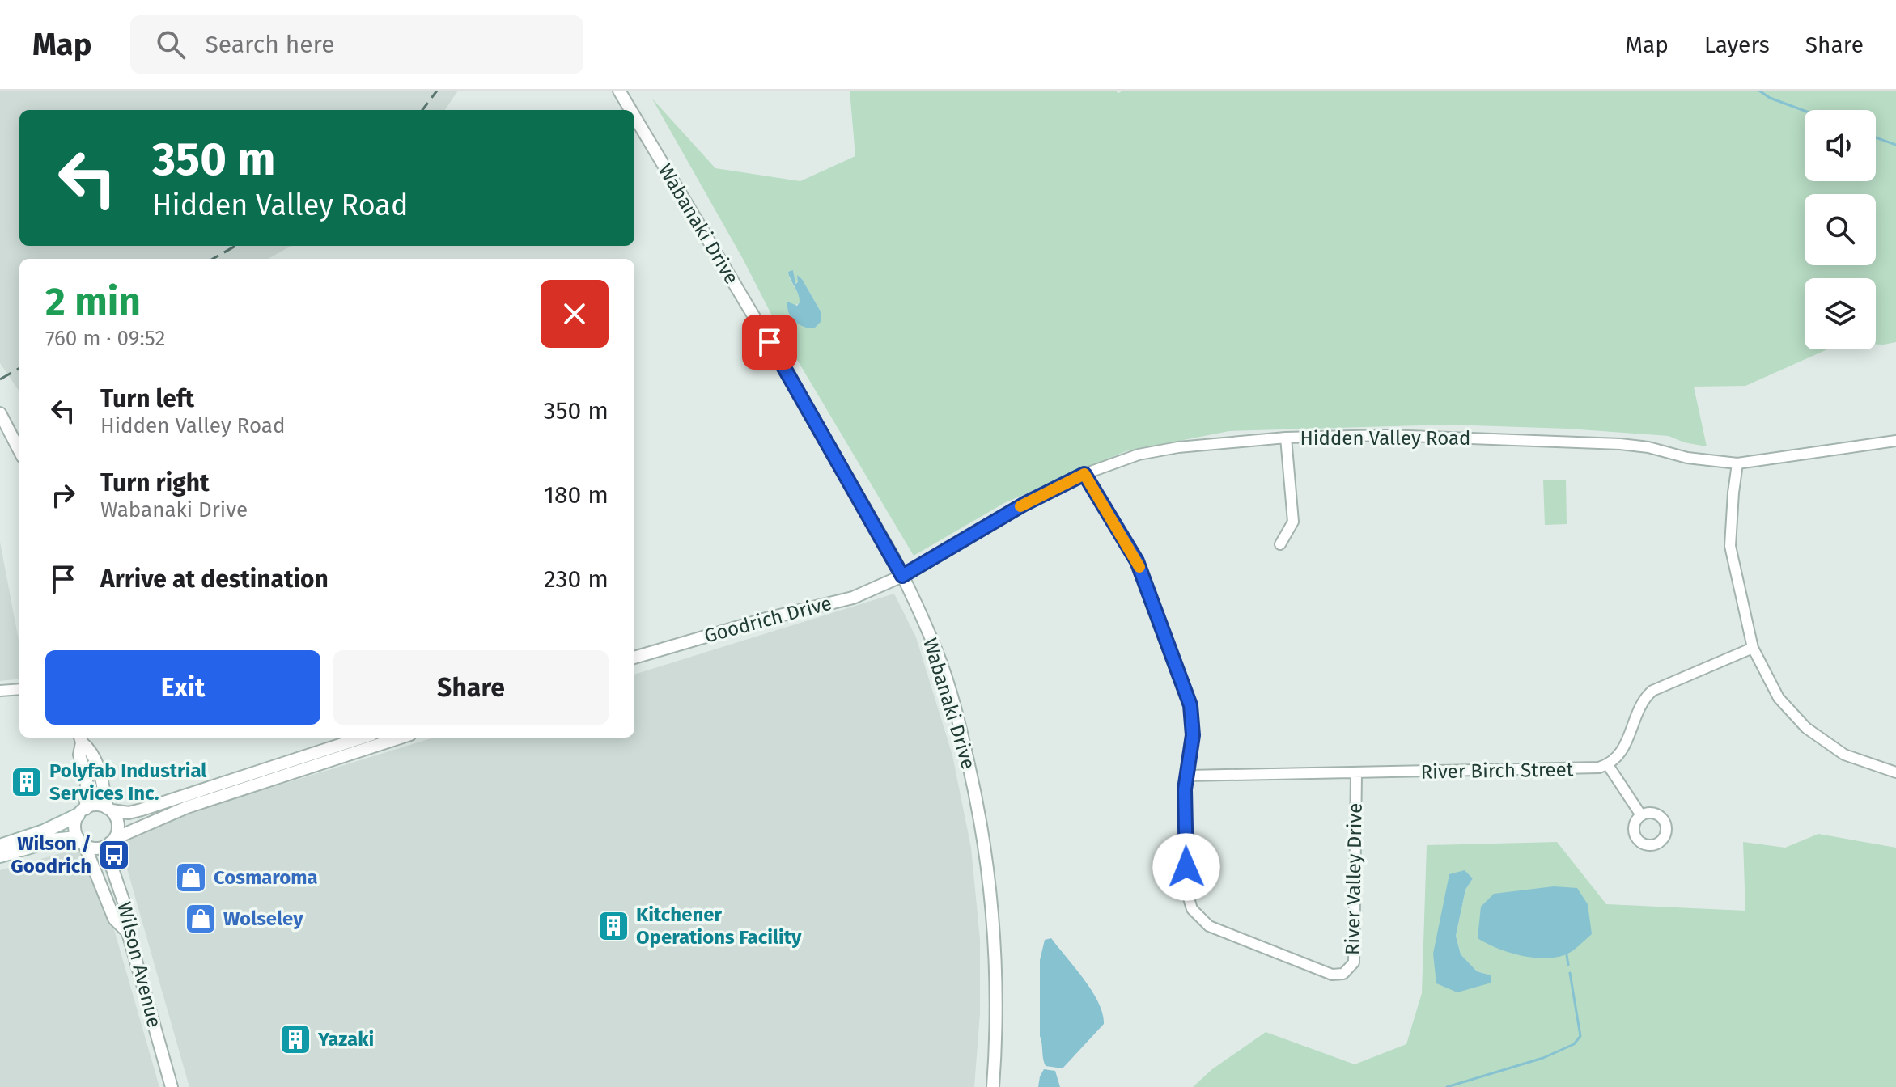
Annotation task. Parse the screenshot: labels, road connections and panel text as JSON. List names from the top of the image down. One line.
{"streets":{"street":["Wabanaki Drive","Hidden Valley Road","Goodrich Drive","River Birch Street","River Valley Drive","Wilson Avenue"]},"crossings":[["Wabanaki Drive","Hidden Valley Road"],["Wabanaki Drive","Goodrich Drive"],["Hidden Valley Road","Goodrich Drive"],["Hidden Valley Road","River Valley Drive"],["River Birch Street","River Valley Drive"]],"places":{"building":["Polyfab Industrial Services Inc.","Kitchener Operations Facility","Yazaki"],"bus stop":["Wilson / Goodrich"],"shop":["Cosmaroma","Wolseley"]},"page":{"header":"Map","search":"Search here","nav":["Map","Layers","Share"],"turn":["350 m","Hidden Valley Road"],"heading":["2 min","760 m · 09:52"],"list":[{"name":"Turn left","note":"Hidden Valley Road","value":"350 m"},{"name":"Turn right","note":"Wabanaki Drive","value":"180 m"},{"name":"Arrive at destination","value":"230 m"}],"buttons":["Exit","Share"]}}
